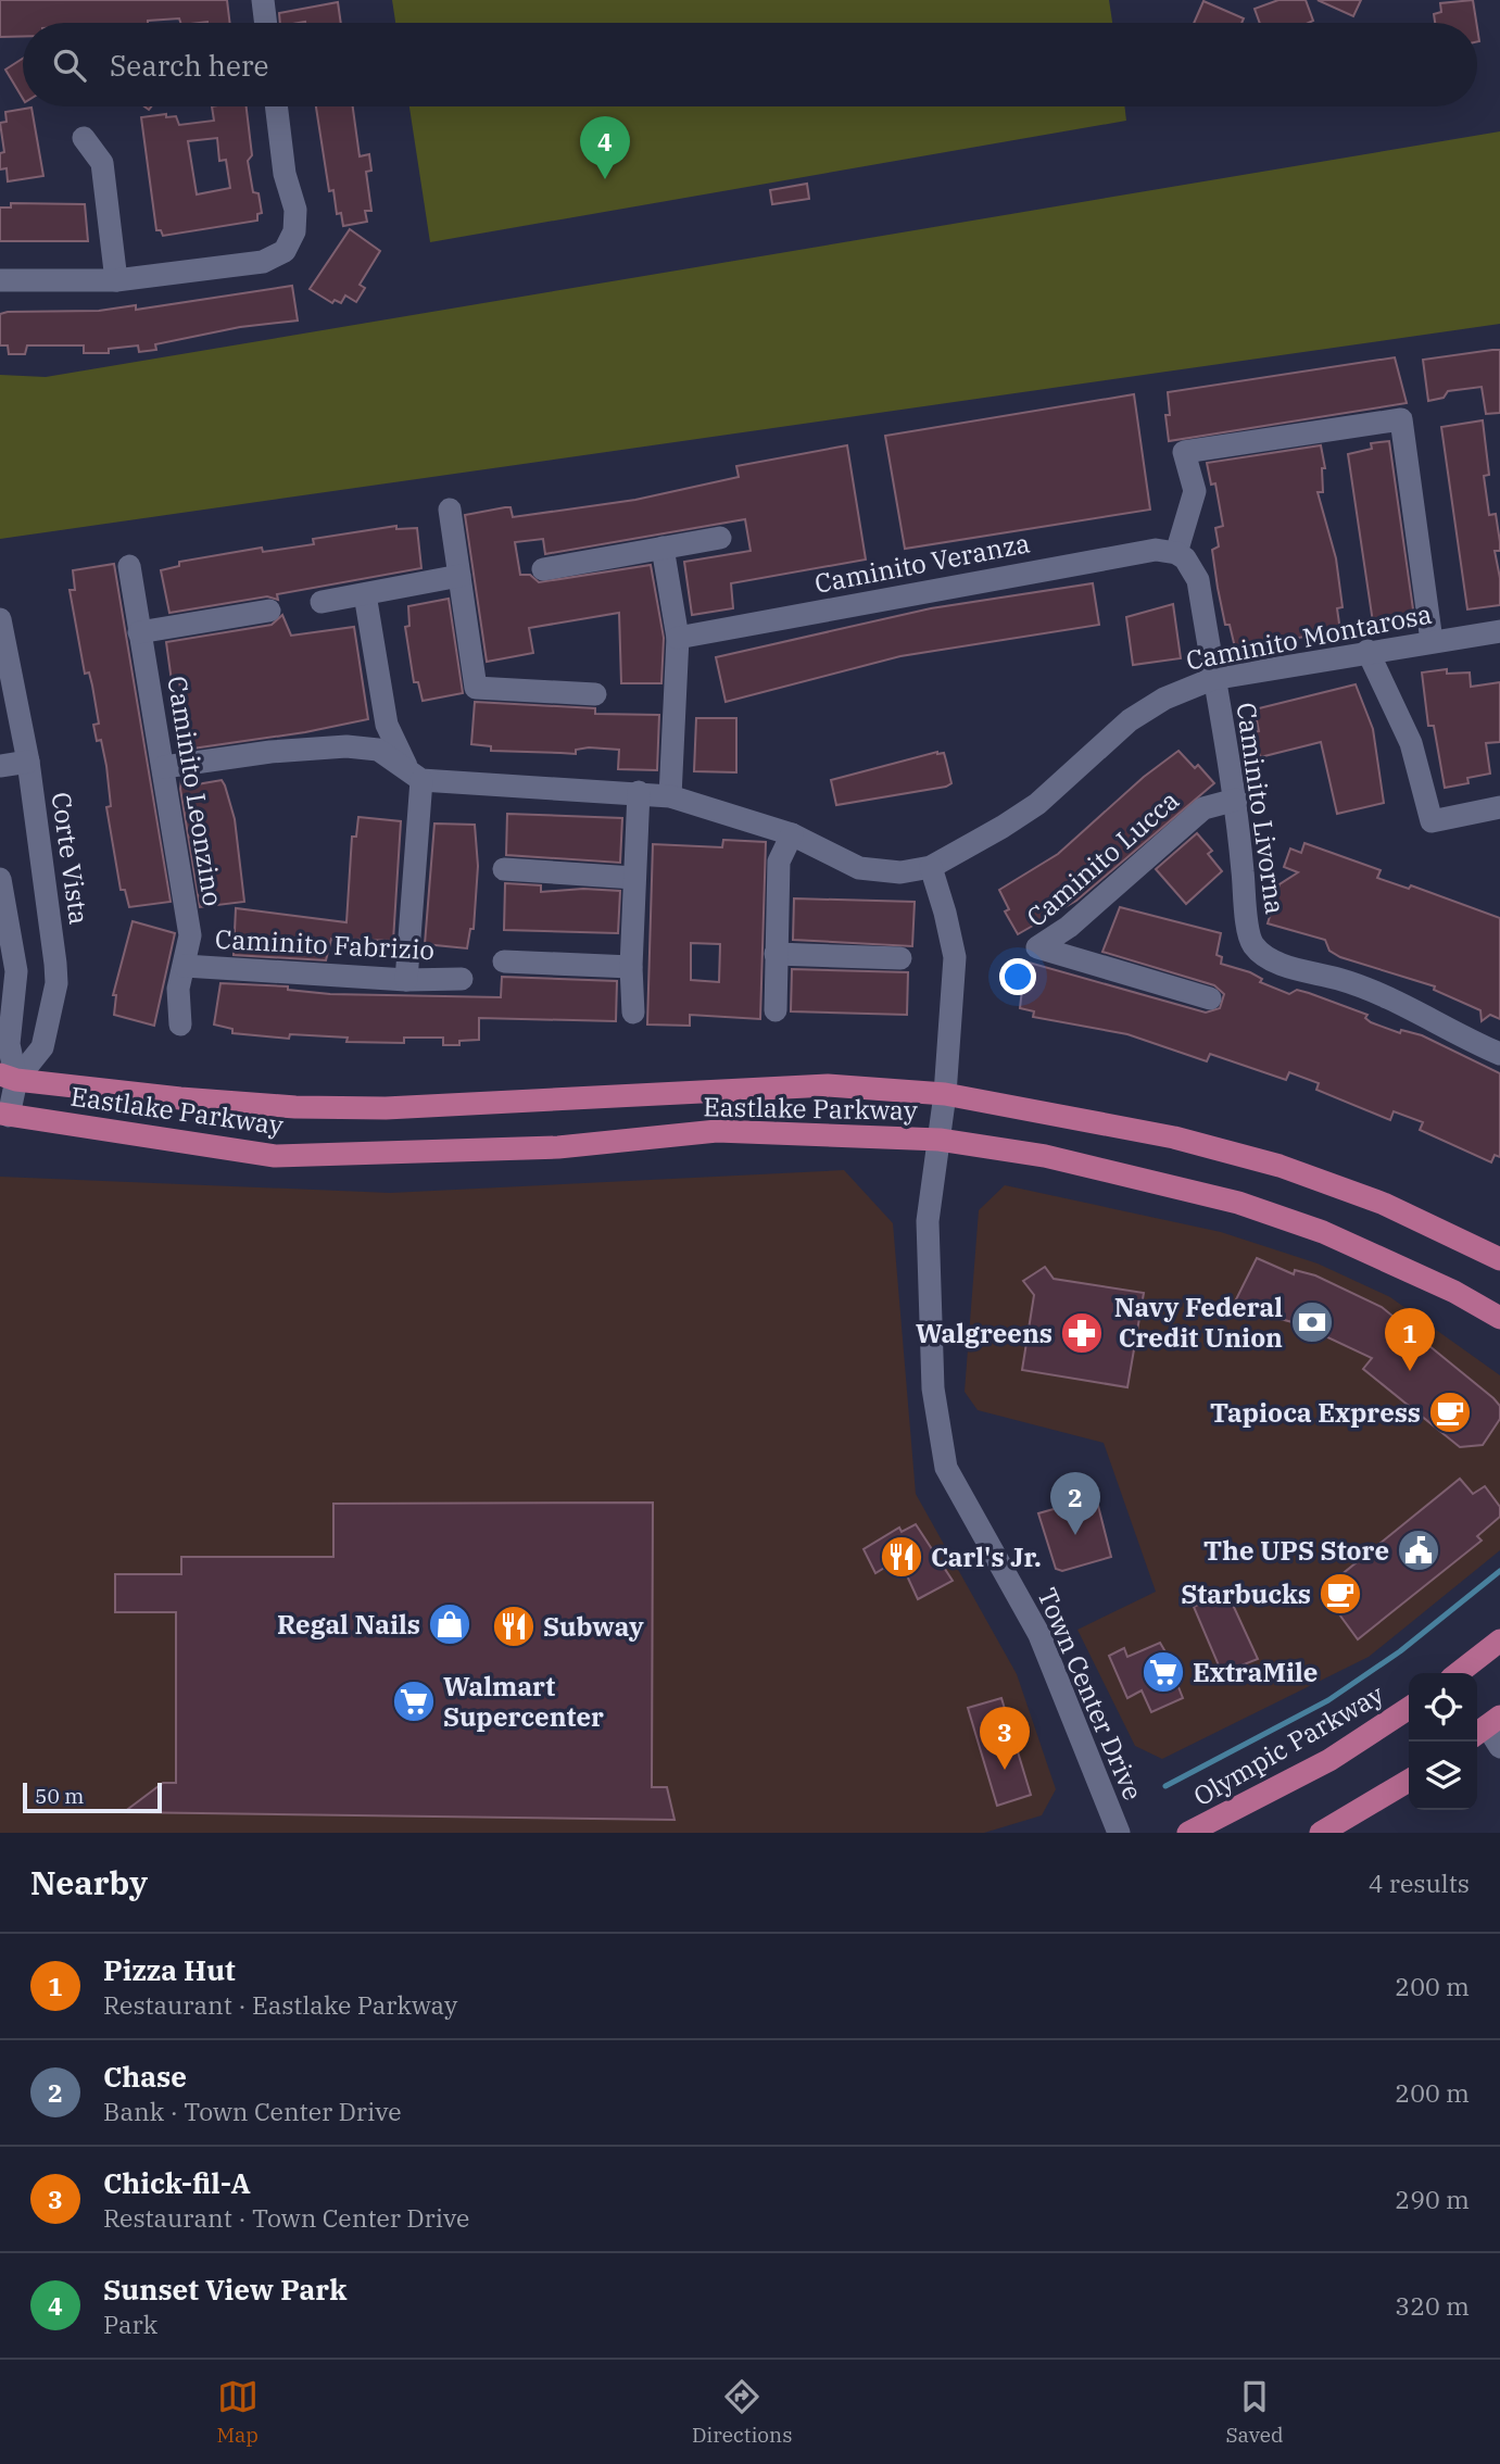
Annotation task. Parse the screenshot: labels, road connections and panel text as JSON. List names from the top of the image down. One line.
{"streets":{"main road":["Eastlake Parkway","Olympic Parkway"],"street":["Caminito Veranza","Caminito Montarosa","Caminito Leonzino","Caminito Livorna","Corte Vista","Caminito Lucca","Caminito Fabrizio","Town Center Drive"]},"crossings":[["Caminito Veranza","Caminito Livorna"],["Caminito Montarosa","Caminito Leonzino"],["Caminito Montarosa","Caminito Livorna"],["Caminito Montarosa","Town Center Drive"],["Caminito Leonzino","Caminito Fabrizio"],["Caminito Livorna","Caminito Lucca"],["Corte Vista","Eastlake Parkway"],["Eastlake Parkway","Town Center Drive"]],"places":{"bank":["Navy Federal Credit Union"],"pharmacy":["Walgreens"],"cafe":["Tapioca Express","Starbucks"],"public building":["The UPS Store"],"restaurant":["Carl's Jr.","Subway"],"shop":["Regal Nails"],"supermarket":["ExtraMile","Walmart Supercenter"]},"scale_bar":"50 m","page":{"search":"Search here","pins":["4","1","2","3"],"scale":"50 m","heading":["Nearby","4 results"],"list":[{"mark":"1","name":"Pizza Hut","note":"Restaurant · Eastlake Parkway","value":"200 m"},{"mark":"2","name":"Chase","note":"Bank · Town Center Drive","value":"200 m"},{"mark":"3","name":"Chick-fil-A","note":"Restaurant · Town Center Drive","value":"290 m"},{"mark":"4","name":"Sunset View Park","note":"Park","value":"320 m"}],"nav":["Map","Directions","Saved"]}}
